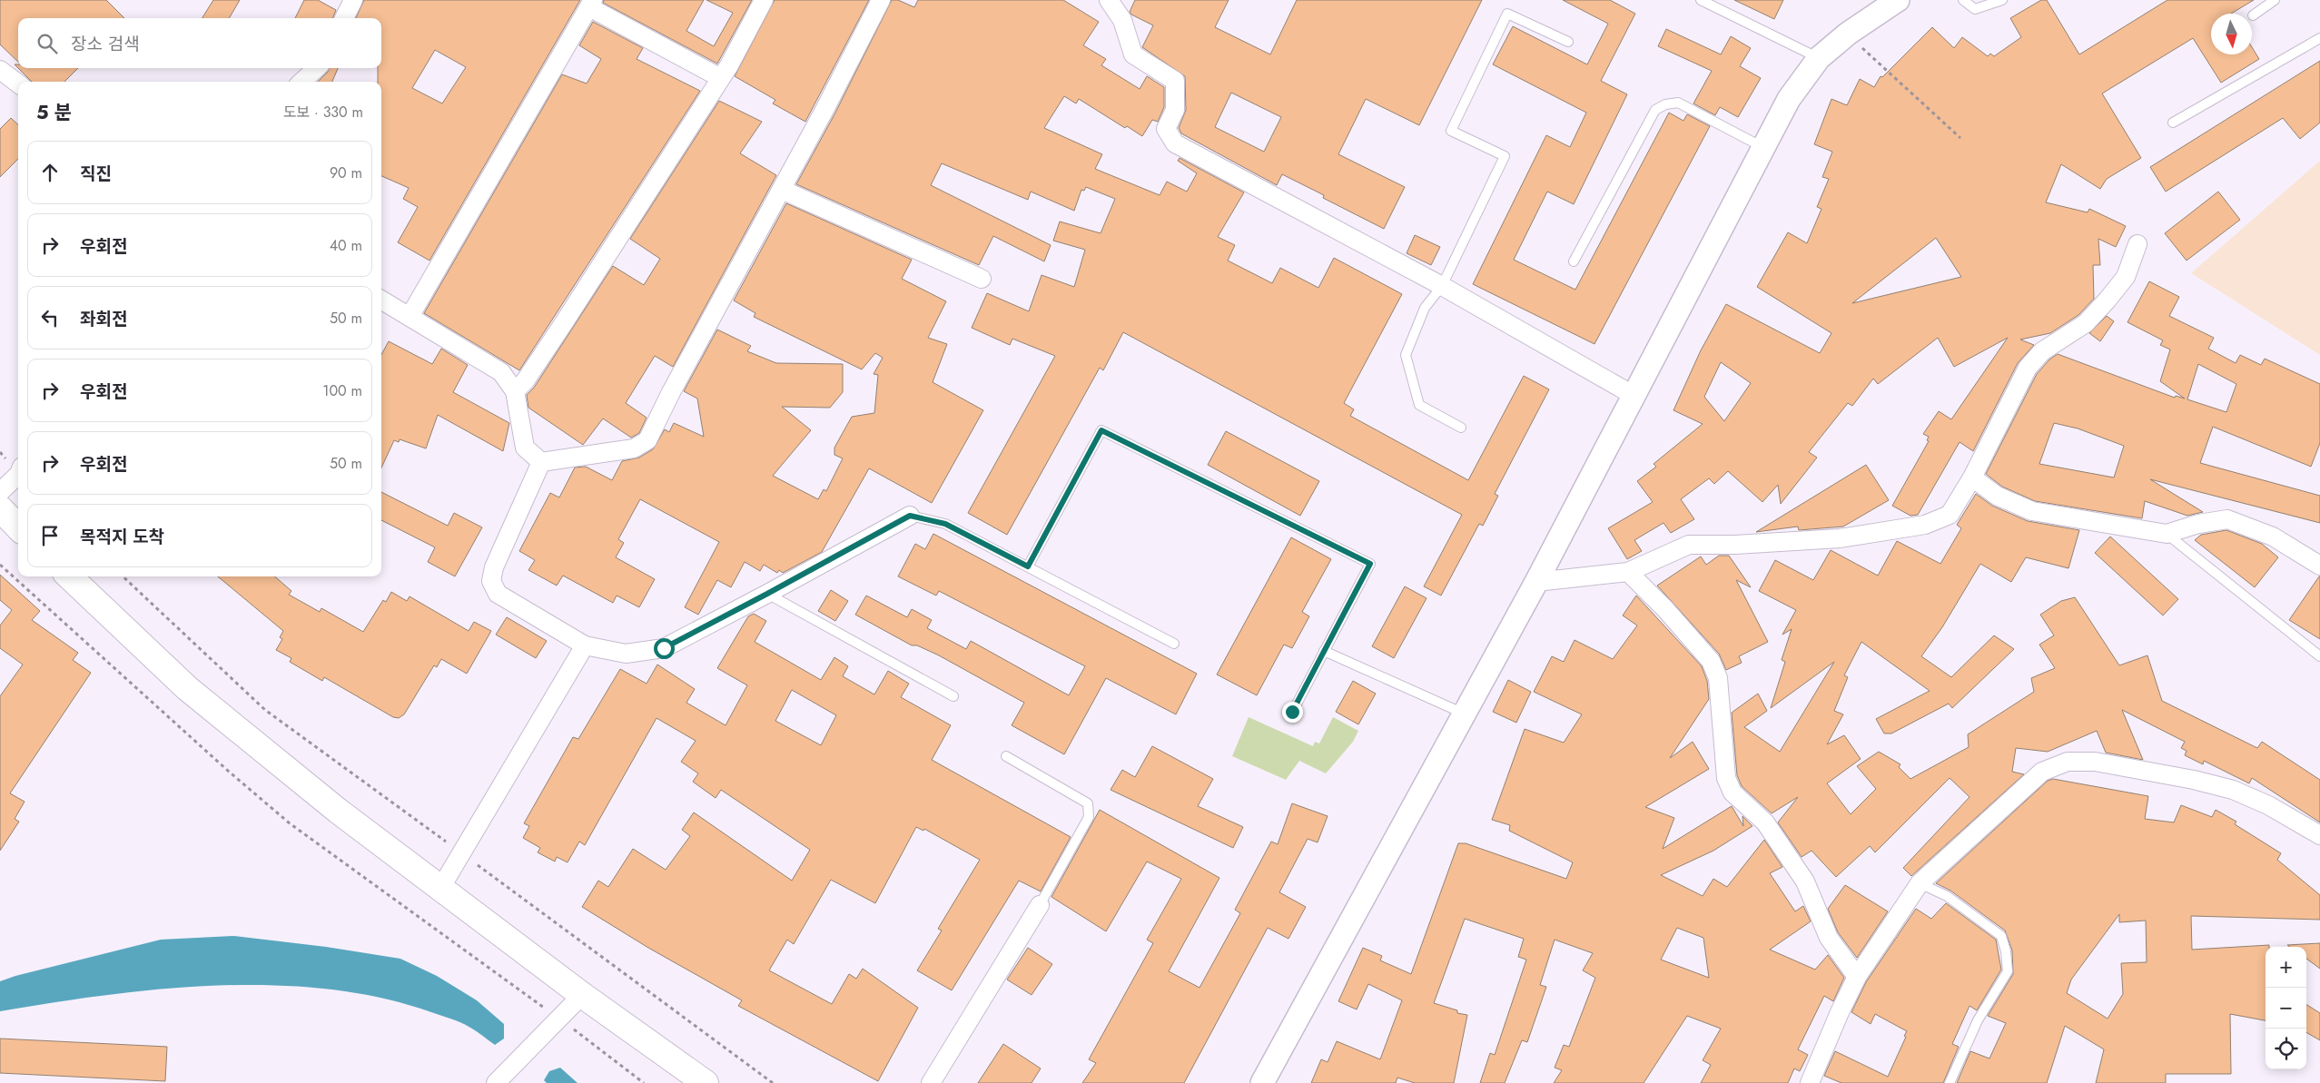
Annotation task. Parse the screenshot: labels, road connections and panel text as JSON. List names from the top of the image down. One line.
{"north":"bottom","page":{"search":"장소 검색","heading":["5 분","도보 · 330 m"],"list":[["직진","90 m"],["우회전","40 m"],["좌회전","50 m"],["우회전","100 m"],["우회전","50 m"],"목적지 도착"],"map_buttons":["+","−"]}}
